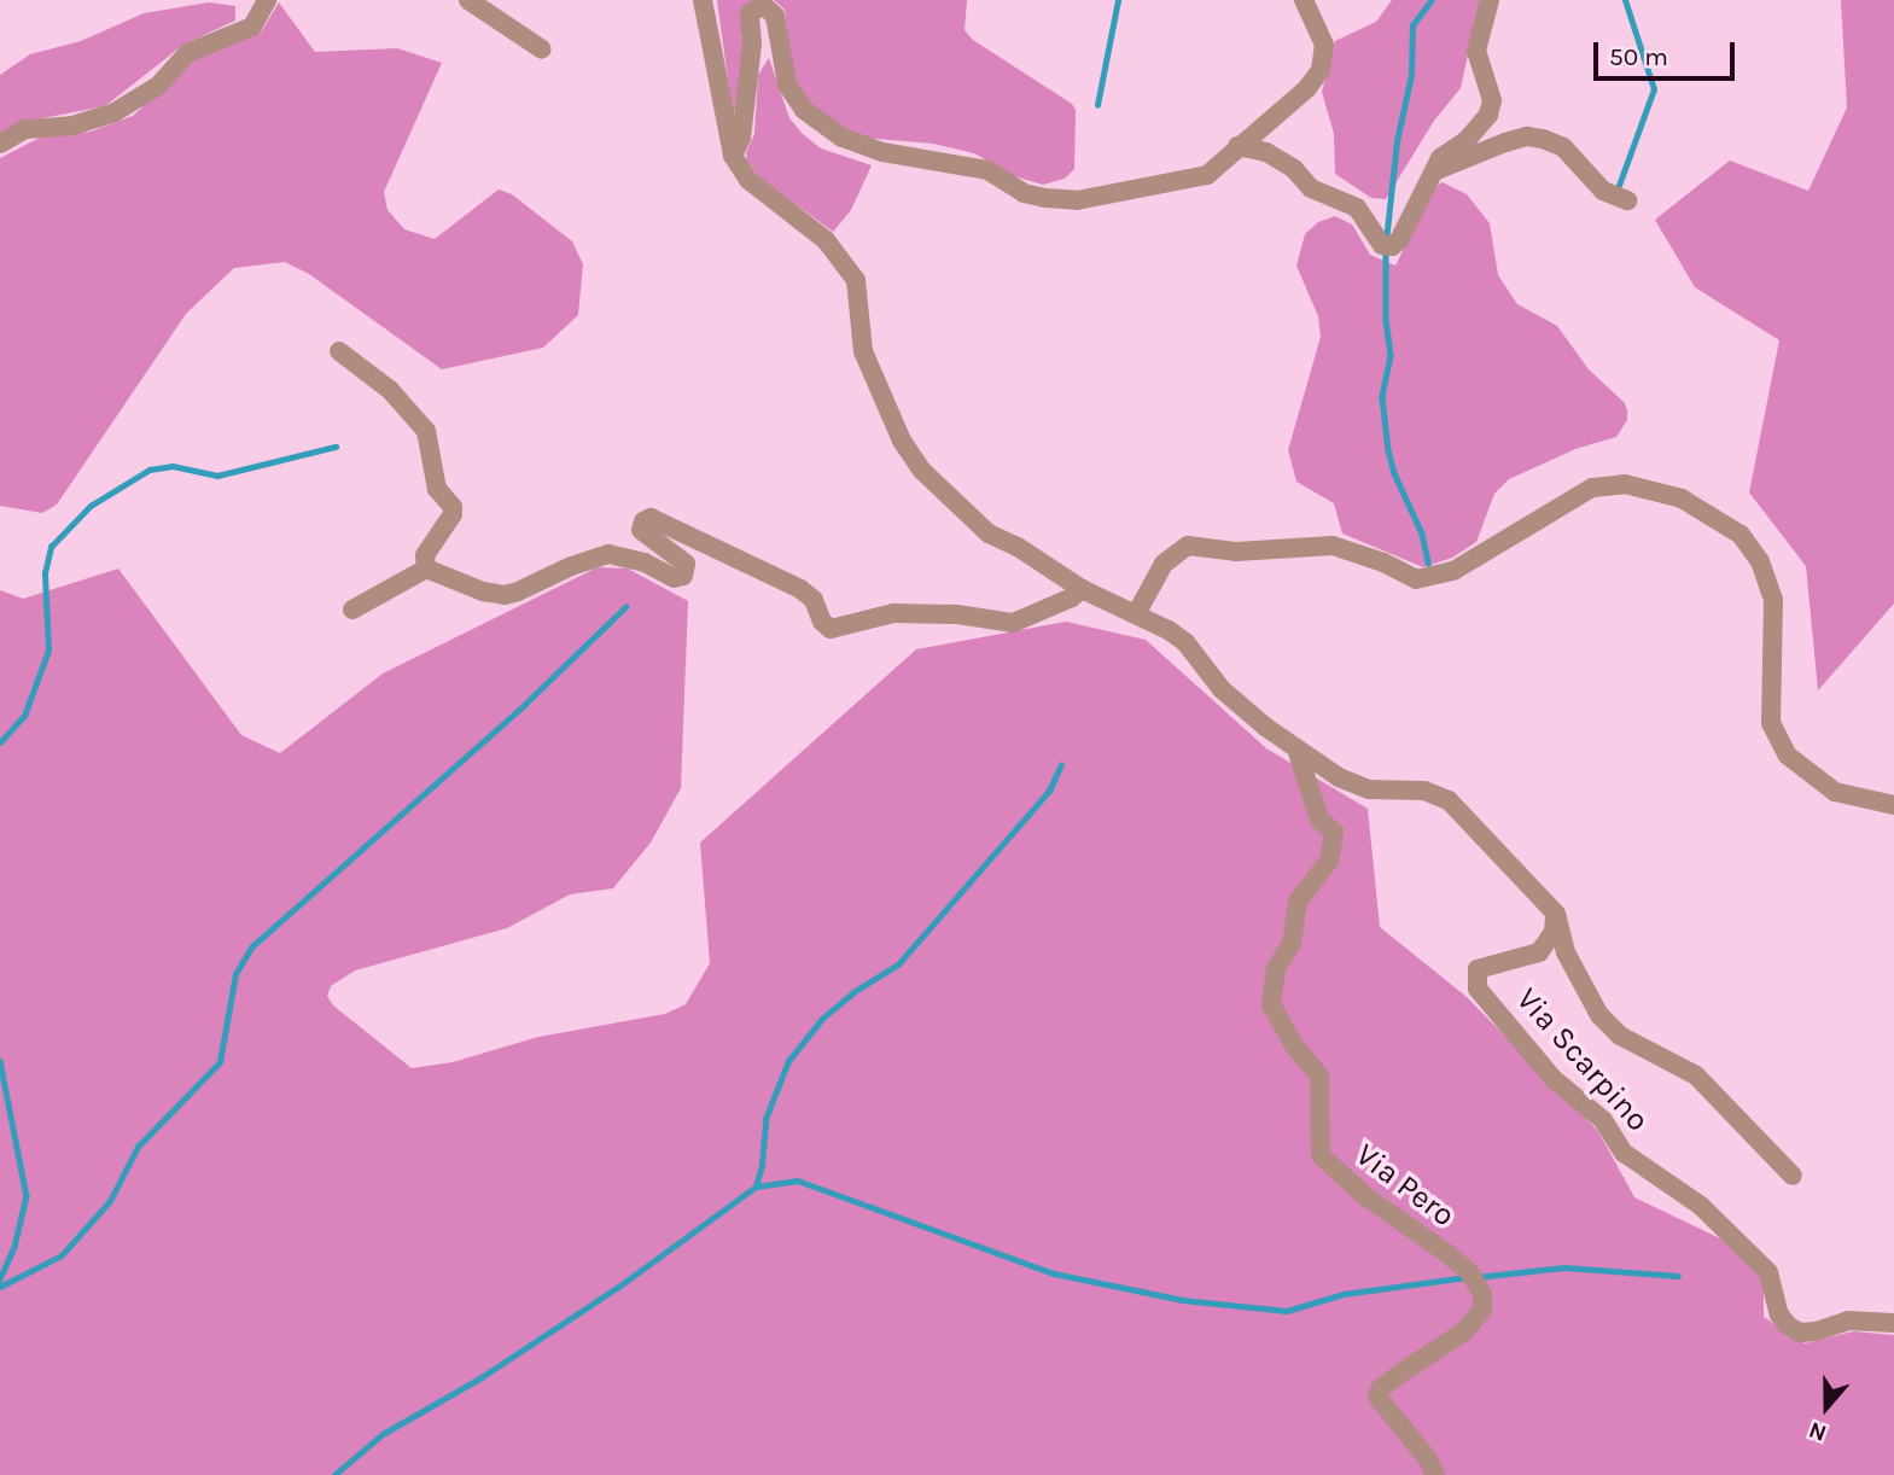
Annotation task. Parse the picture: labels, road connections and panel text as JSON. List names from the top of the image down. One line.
{"streets":{"street":["Via Scarpino","Via Pero"]},"scale_bar":"50 m","north":"bottom"}
